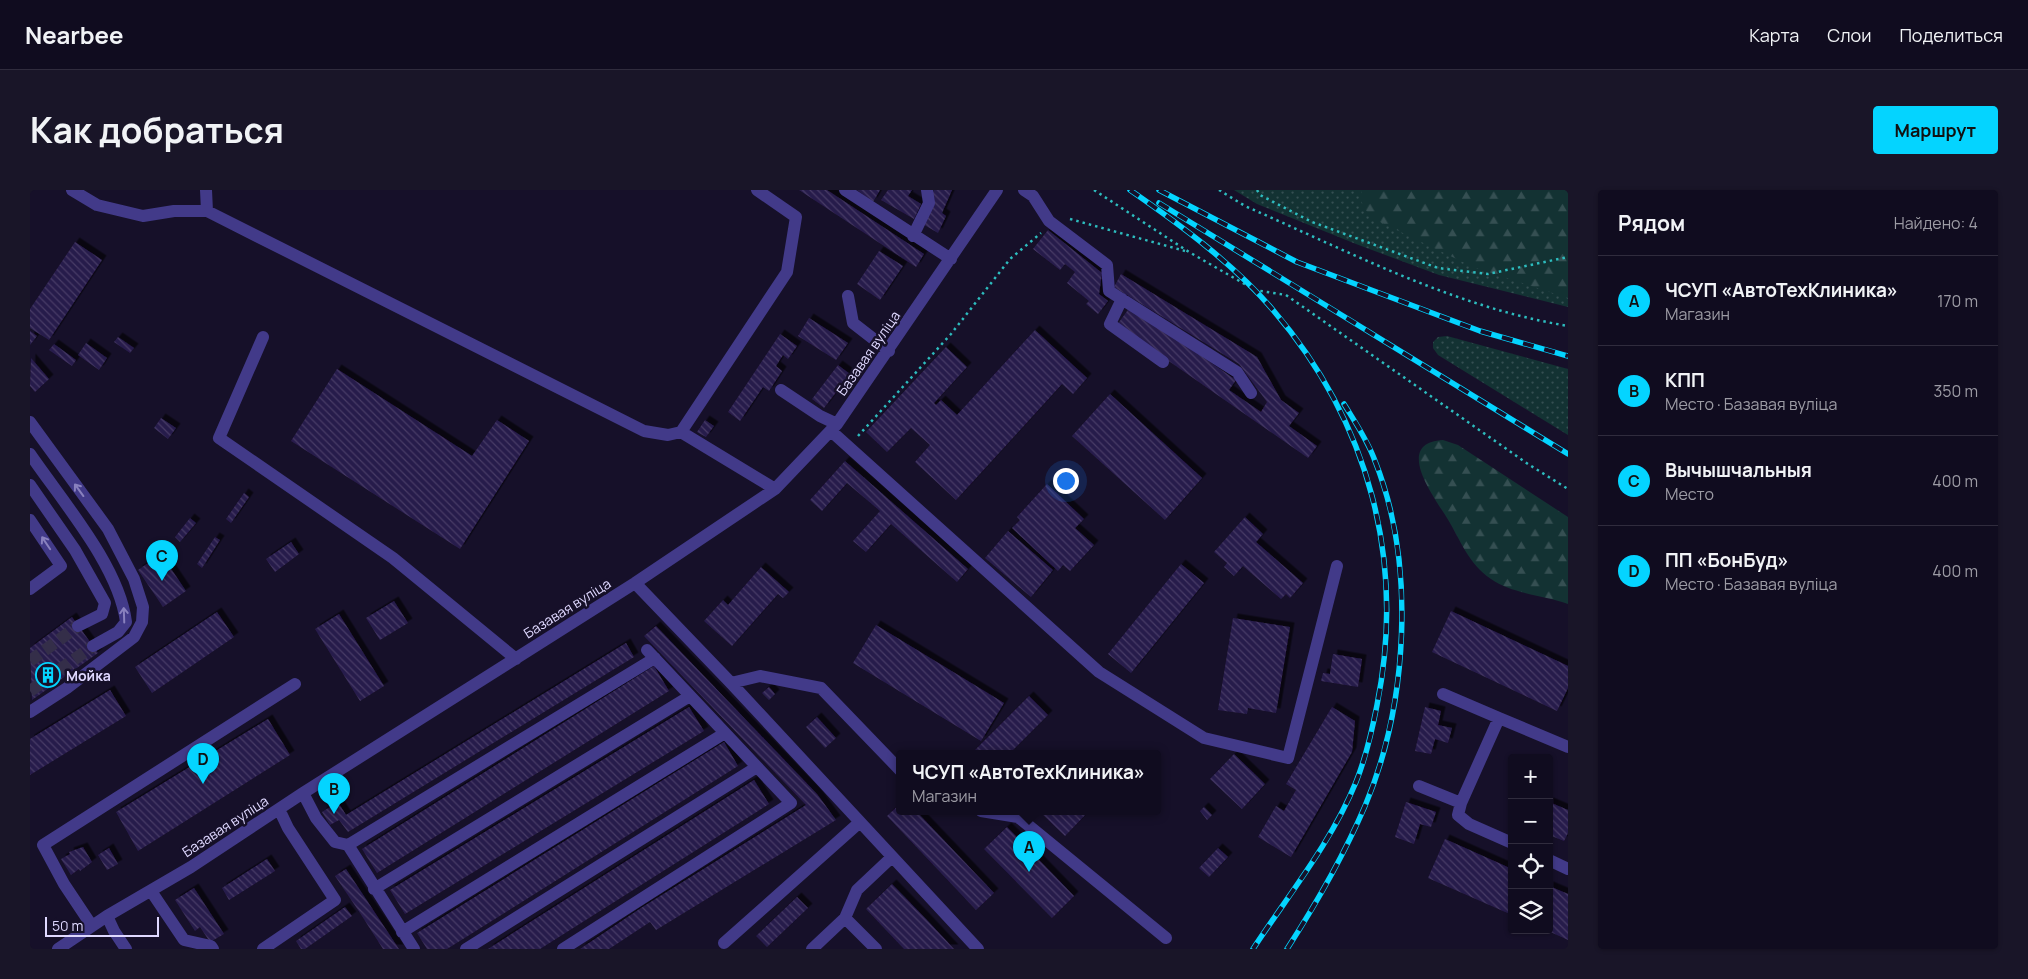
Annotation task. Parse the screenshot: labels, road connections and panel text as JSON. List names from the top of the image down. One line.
{"streets":{"street":["Базавая вуліца"]},"places":{"building":["Мойка"]},"scale_bar":"50 m","page":{"header":"Nearbee","nav":["Карта","Слои","Поделиться"],"title":"Как добраться","buttons":"Маршрут","heading":["Рядом","Найдено: 4"],"list":[{"mark":"A","name":"ЧСУП «АвтоТехКлиника»","note":"Магазин","value":"170 m"},{"mark":"B","name":"КПП","note":"Место · Базавая вуліца","value":"350 m"},{"mark":"C","name":"Вычышчальныя","note":"Место","value":"400 m"},{"mark":"D","name":"ПП «БонБуд»","note":"Место · Базавая вуліца","value":"400 m"}],"pins":["C","D","B","A"],"popup":["ЧСУП «АвтоТехКлиника»","Магазин"],"map_buttons":["+","−"],"scale":"50 m"}}
